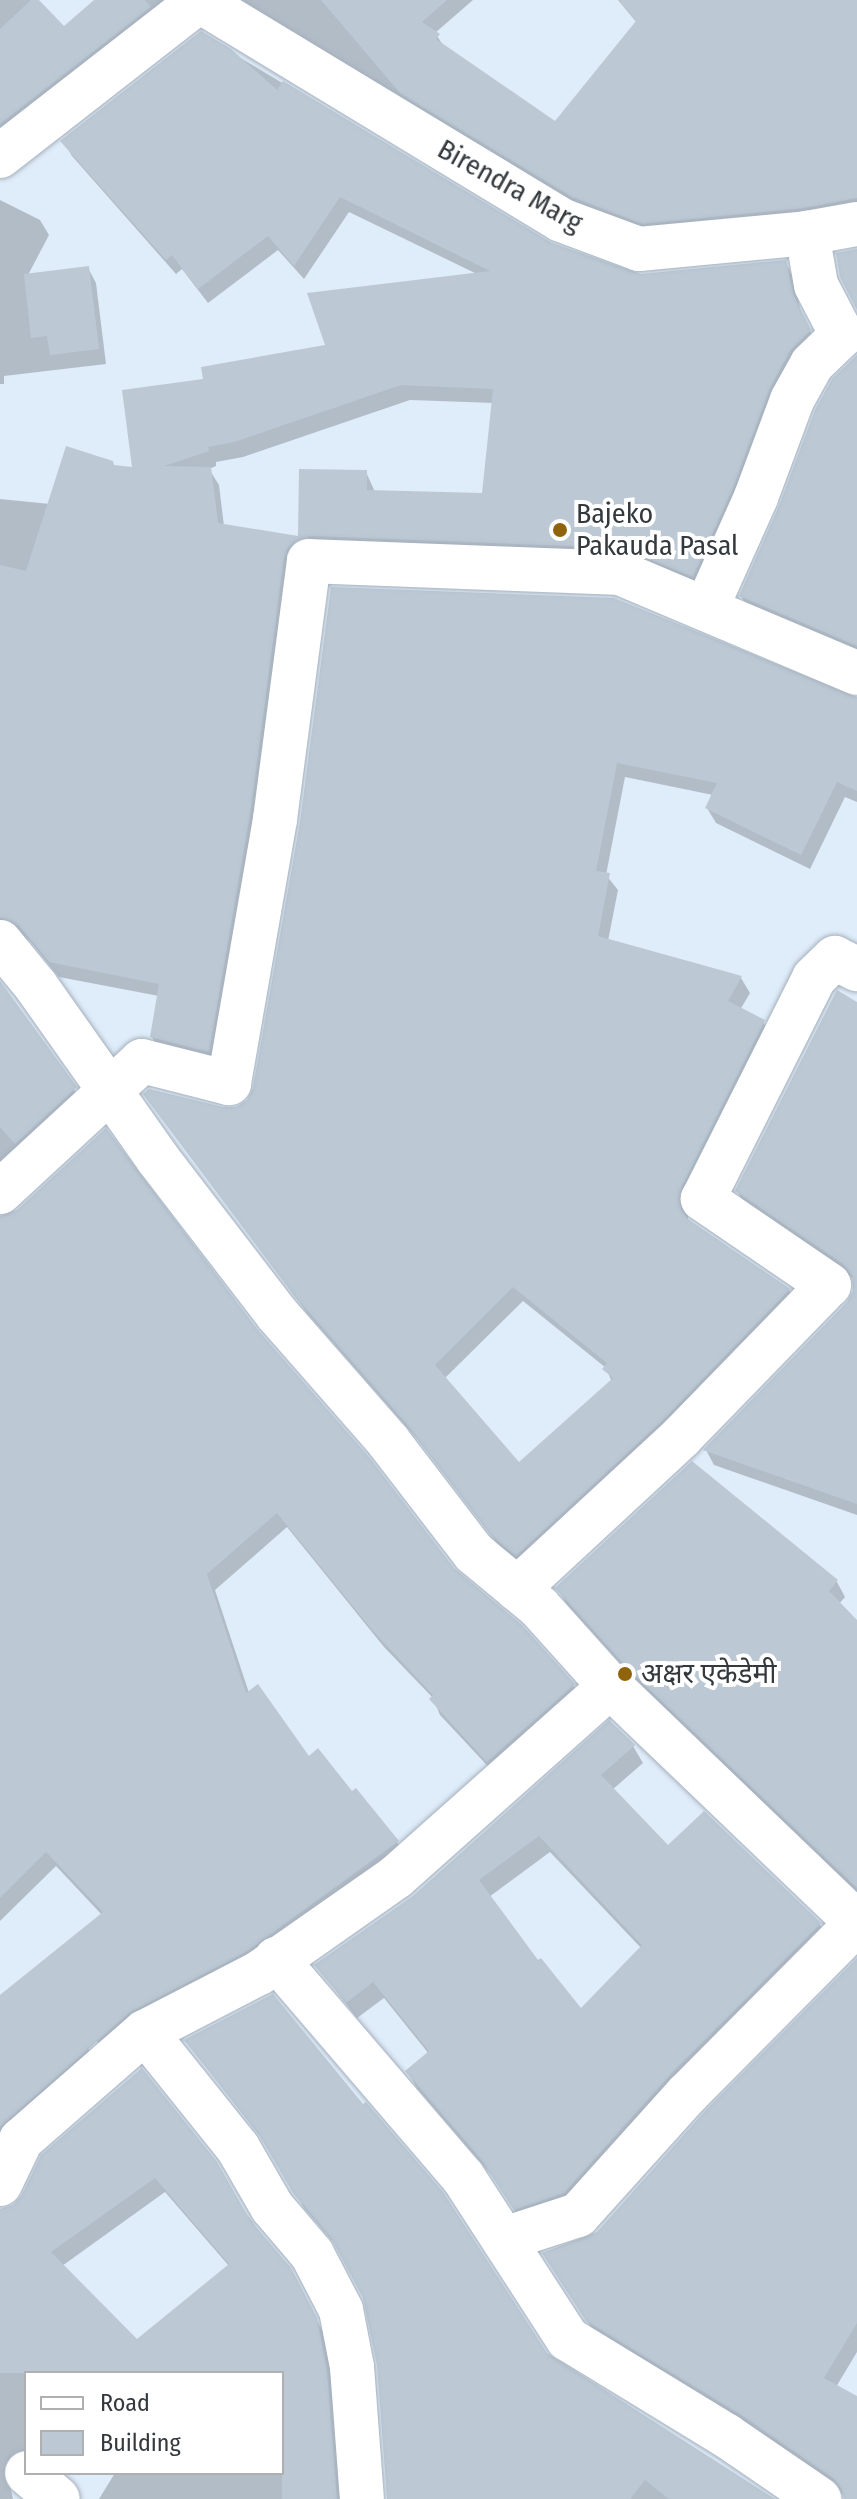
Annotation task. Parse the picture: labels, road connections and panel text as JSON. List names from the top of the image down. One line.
{"streets":{"street":["Birendra Marg"]},"places":["Bajeko Pakauda Pasal","अक्षर एकेडेमी"],"legend":["Road","Building"]}
